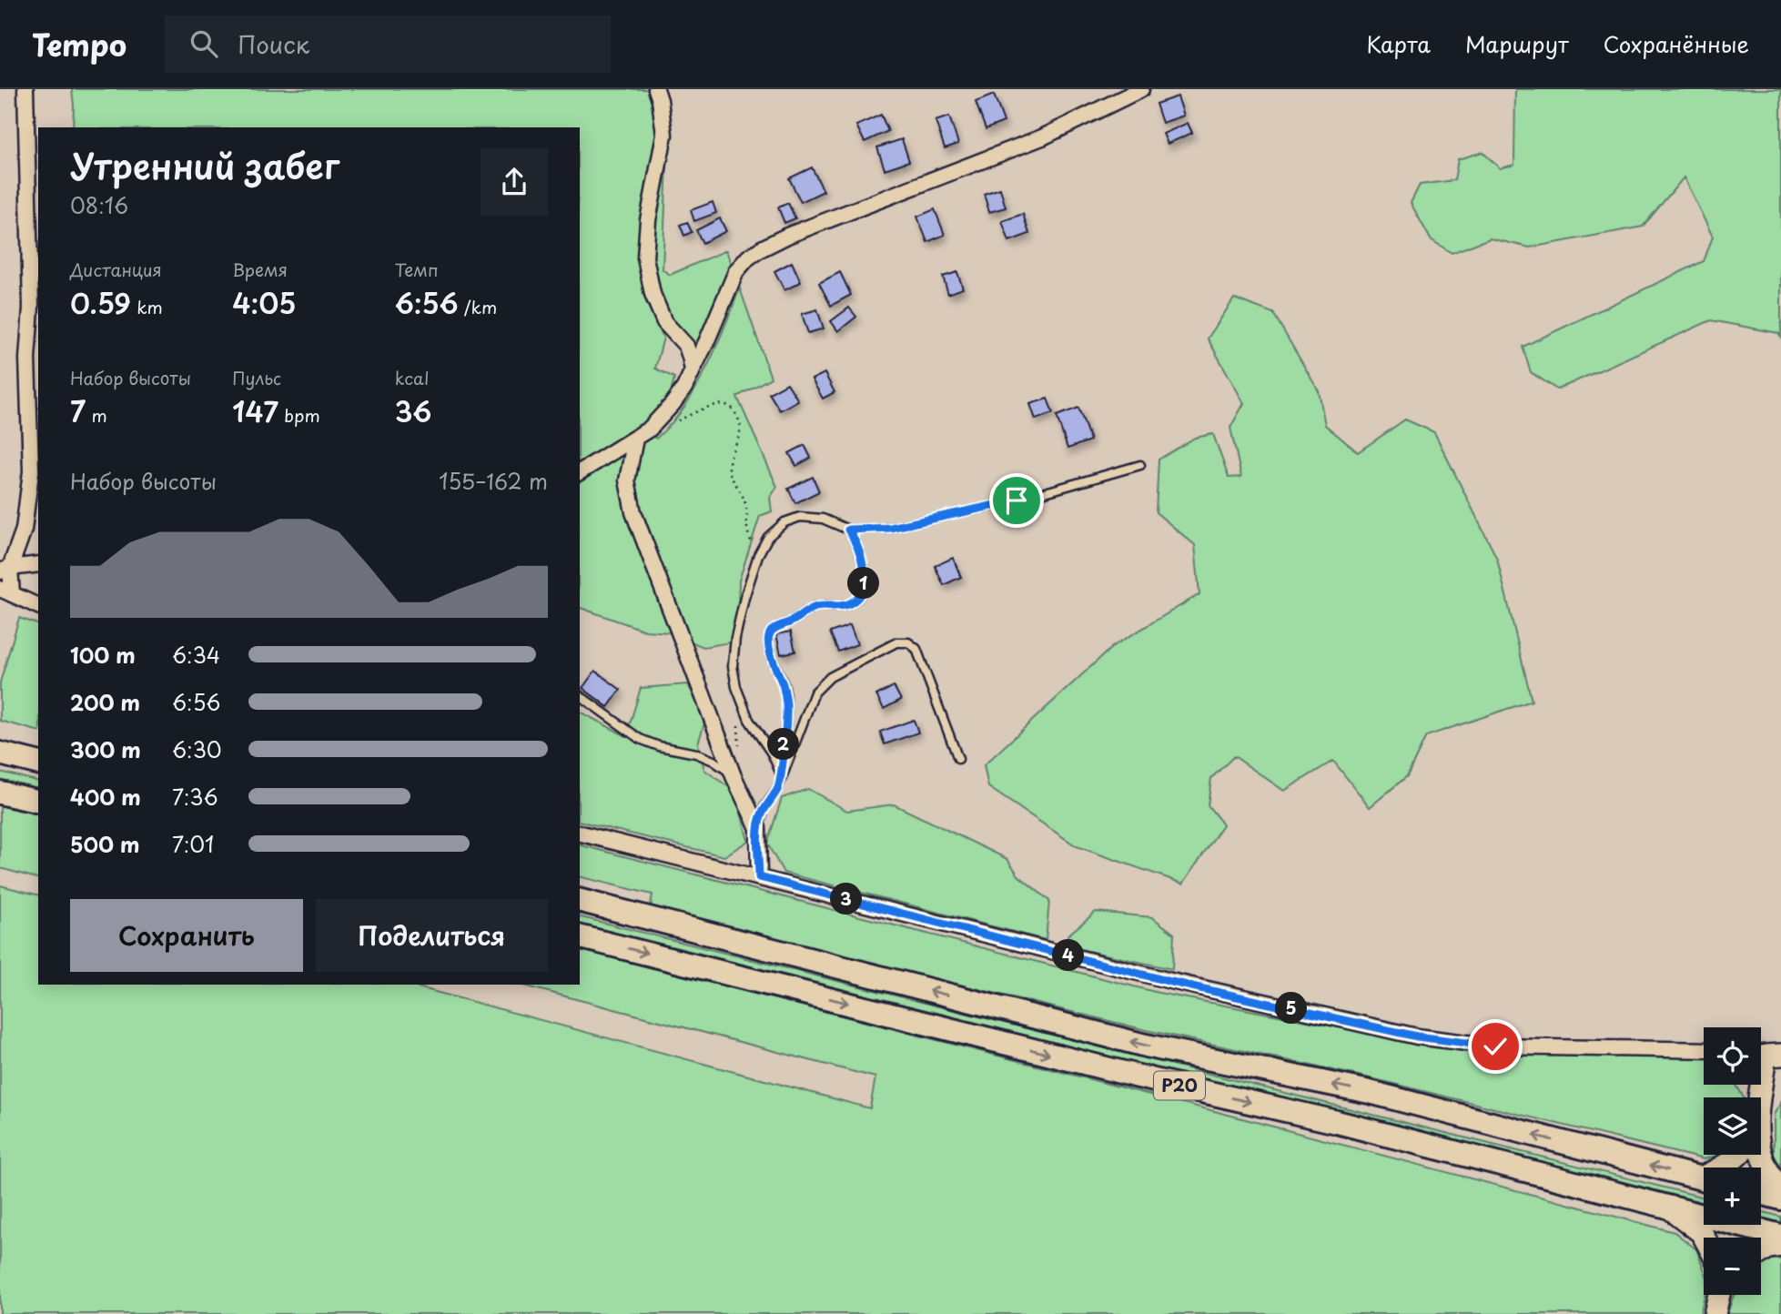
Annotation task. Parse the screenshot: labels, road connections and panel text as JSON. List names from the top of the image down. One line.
{"streets":{"main road":["Р20"]},"page":{"header":"Tempo","search":"Поиск","nav":["Карта","Маршрут","Сохранённые"],"heading":["Утренний забег","08:16"],"stats":[["Дистанция","0.59 km"],["Время","4:05"],["Темп","6:56 /km"],["Набор высоты","7 m"],["Пульс","147 bpm"],["kcal","36"]],"chart":["Набор высоты","155–162 m"],"pins":["1","2","3","4","5"],"list":[{"name":"100 m","note":"6:34"},{"name":"200 m","note":"6:56"},{"name":"300 m","note":"6:30"},{"name":"400 m","note":"7:36"},{"name":"500 m","note":"7:01"}],"buttons":["Сохранить","Поделиться"],"map_buttons":["+","−"]}}
